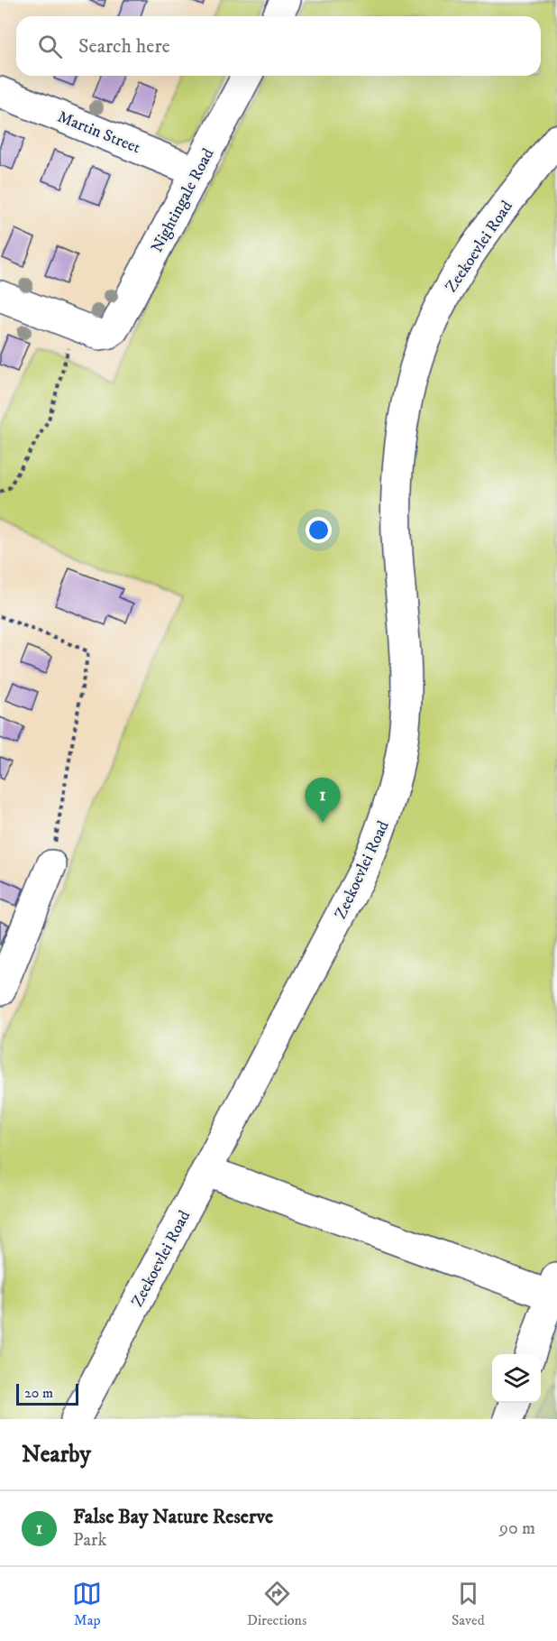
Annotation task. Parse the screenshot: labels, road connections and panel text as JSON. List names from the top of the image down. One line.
{"streets":{"street":["Martin Street","Nightingale Road","Zeekoevlei Road"]},"crossings":[["Martin Street","Nightingale Road"]],"scale_bar":"20 m","page":{"search":"Search here","pins":"1","scale":"20 m","heading":"Nearby","list":[{"mark":"1","name":"False Bay Nature Reserve","note":"Park","value":"90 m"}],"nav":["Map","Directions","Saved"]}}
